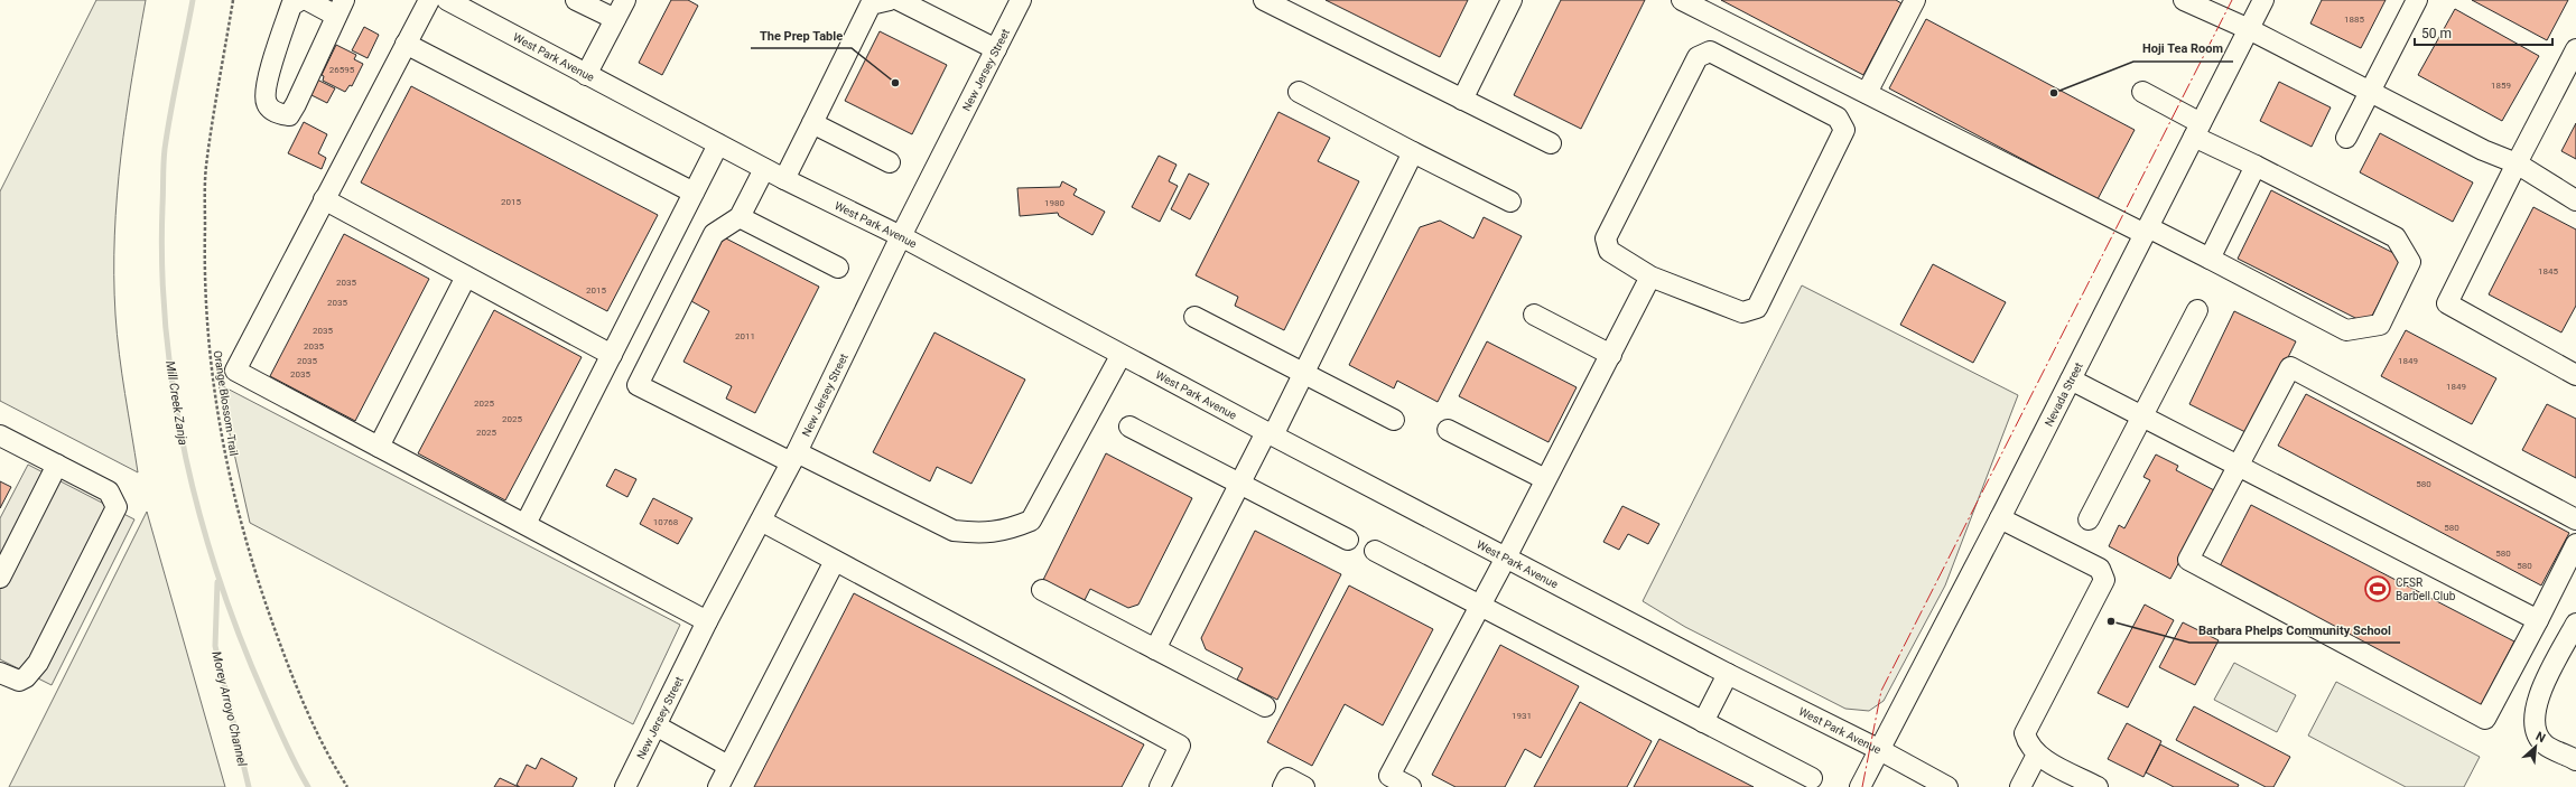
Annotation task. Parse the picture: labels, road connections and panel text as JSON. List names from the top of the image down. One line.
{"streets":{"street":["West Park Avenue","New Jersey Street","Nevada Street"],"path":["Orange Blossom Trail"]},"crossings":[["West Park Avenue","New Jersey Street"],["West Park Avenue","Nevada Street"]],"water":["Mill Creek Zanja","Morey Arroyo Channel"],"places":{"other":["The Prep Table","Hoji Tea Room","Barbara Phelps Community School"],"sports":["CFSR Barbell Club"]},"house_numbers":["1885","26595","1859","2015","1980","1845","2035","2015","2035","2035","2011","2035","2035","1849","2035","1849","2025","2025","2025","580","10768","580","580","580","1931"],"scale_bar":"50 m","north":"top right"}
